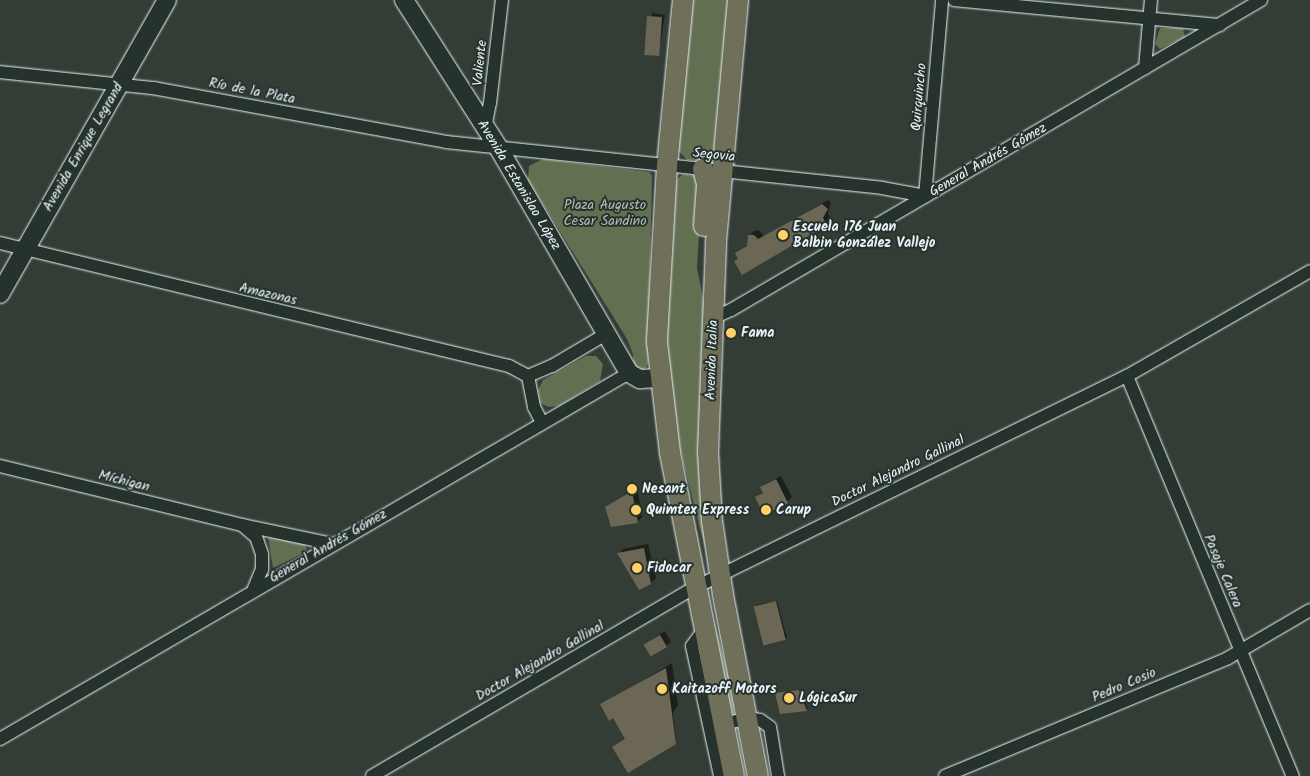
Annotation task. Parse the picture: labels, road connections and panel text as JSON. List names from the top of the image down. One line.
{"streets":{"main road":["Avenida Italia"],"street":["Valiente","Río de la Plata","Quirquincho","Avenida Enrique Legrand","Segovia","General Andrés Gómez","Avenida Estanislao López","Amazonas","Doctor Alejandro Gallinal","Míchigan","Pasaje Calera","Pedro Cosio"]},"crossings":[["Valiente","Avenida Estanislao López"],["Río de la Plata","Avenida Enrique Legrand"],["Río de la Plata","Segovia"],["Río de la Plata","Avenida Estanislao López"],["Quirquincho","Segovia"],["Quirquincho","General Andrés Gómez"],["Avenida Enrique Legrand","Amazonas"],["Segovia","General Andrés Gómez"],["Segovia","Avenida Estanislao López"],["Segovia","Avenida Italia"],["General Andrés Gómez","Avenida Estanislao López"],["General Andrés Gómez","Avenida Italia"],["General Andrés Gómez","Míchigan"],["Avenida Italia","Doctor Alejandro Gallinal"],["Doctor Alejandro Gallinal","Pasaje Calera"],["Pasaje Calera","Pedro Cosio"]],"parks":["Plaza Augusto Cesar Sandino"],"places":["Escuela 176 Juan Balbin González Vallejo","Fama","Nesant","Quimtex Express","Carup","Fidocar","Kaitazoff Motors","LógicaSur"]}
